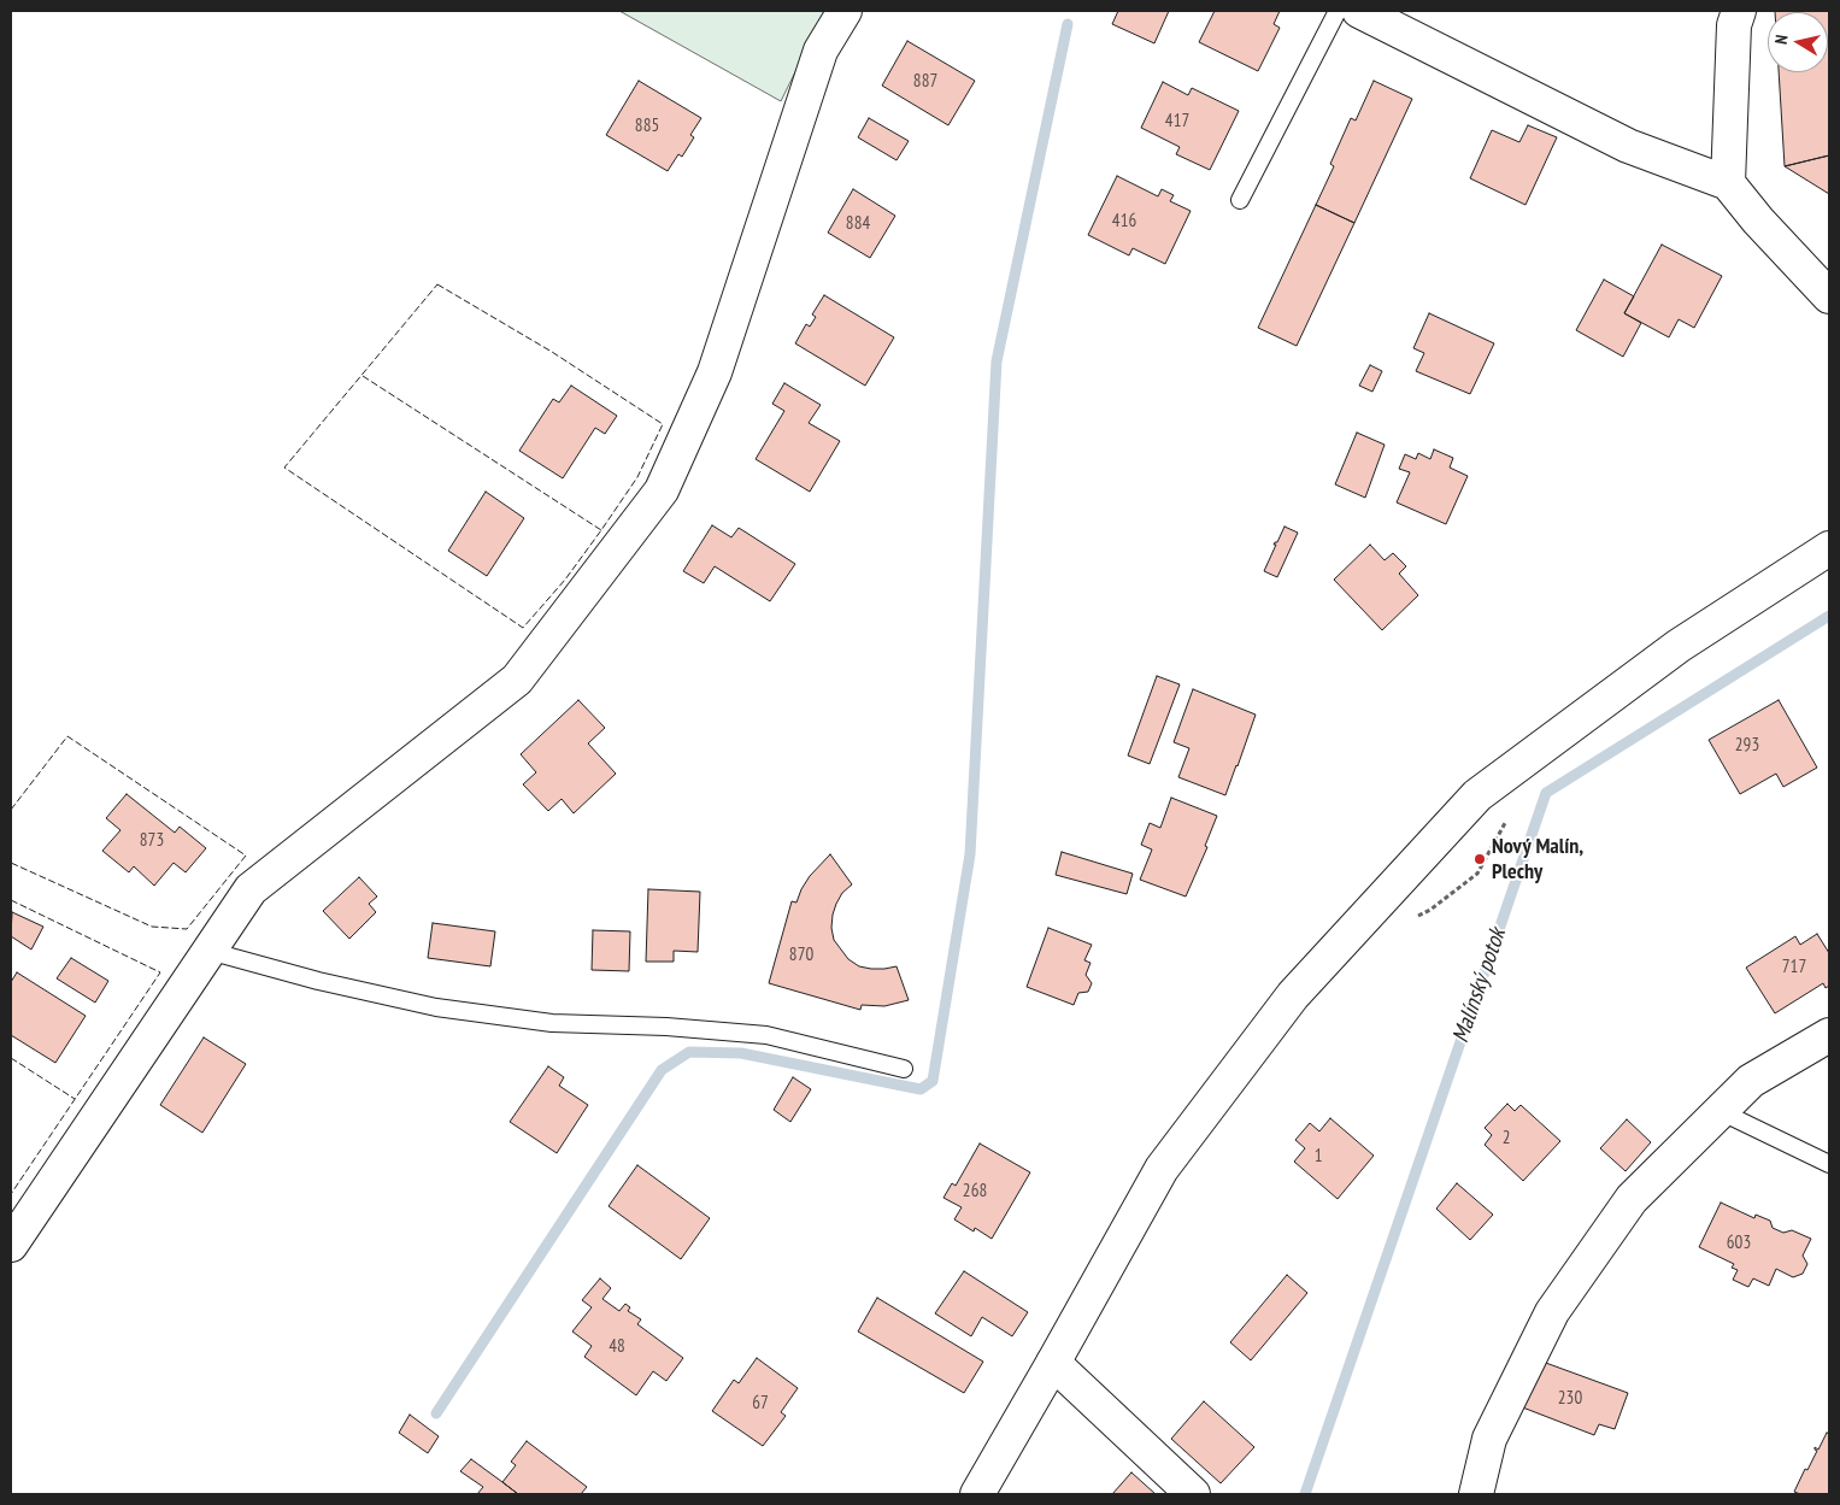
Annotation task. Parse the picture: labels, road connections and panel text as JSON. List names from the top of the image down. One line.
{"water":["Malínský potok"],"places":["Nový Malín, Plechy"],"house_numbers":["887","417","885","416","884","293","873","870","717","2","1","268","603","48","230","67"],"north":"left"}
